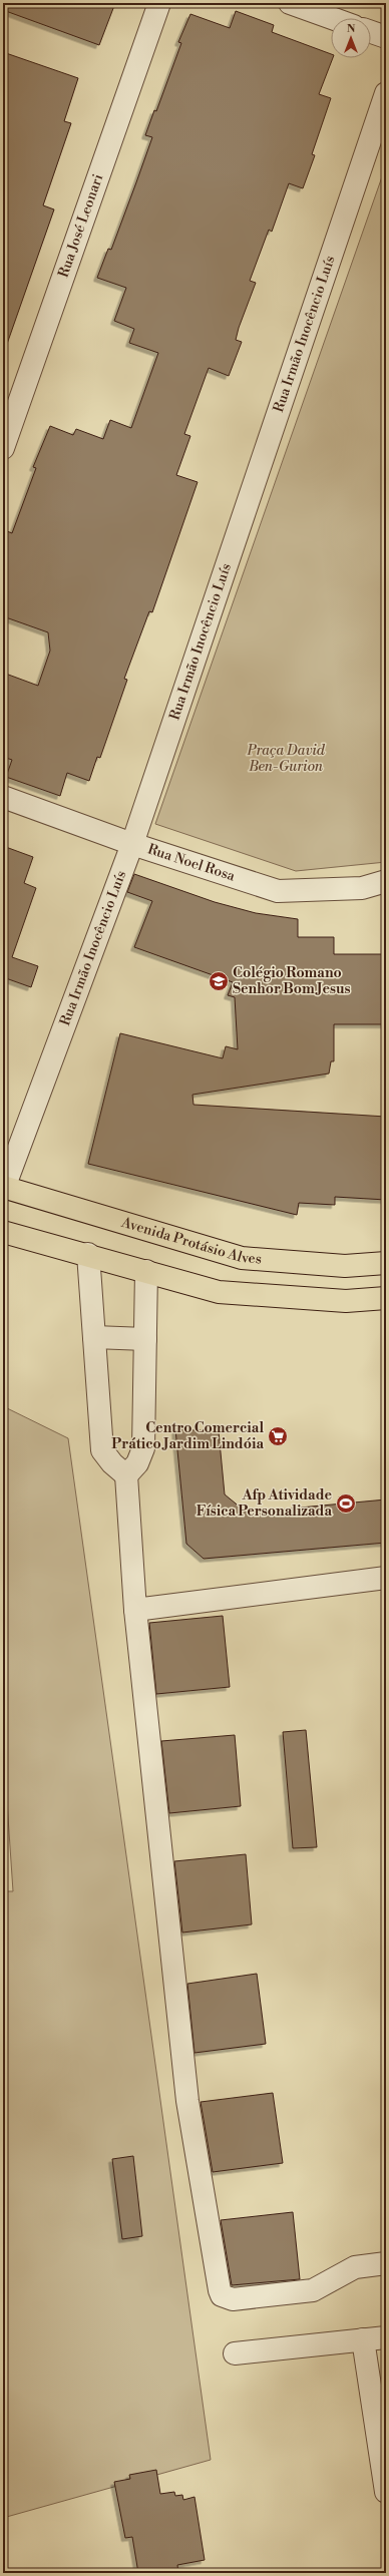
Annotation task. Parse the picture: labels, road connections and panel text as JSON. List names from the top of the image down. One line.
{"streets":{"main road":["Avenida Protásio Alves"],"street":["Rua José Leonari","Rua Irmão Inocêncio Luís","Rua Noel Rosa"]},"crossings":[["Rua Irmão Inocêncio Luís","Rua Noel Rosa"],["Rua Irmão Inocêncio Luís","Avenida Protásio Alves"]],"parks":["Praça David Ben-Gurion"],"places":{"school or university":["Colégio Romano Senhor Bom Jesus"],"supermarket":["Centro Comercial Prático Jardim Lindóia"],"sports":["Afp Atividade Física Personalizada"]},"north":"top"}
